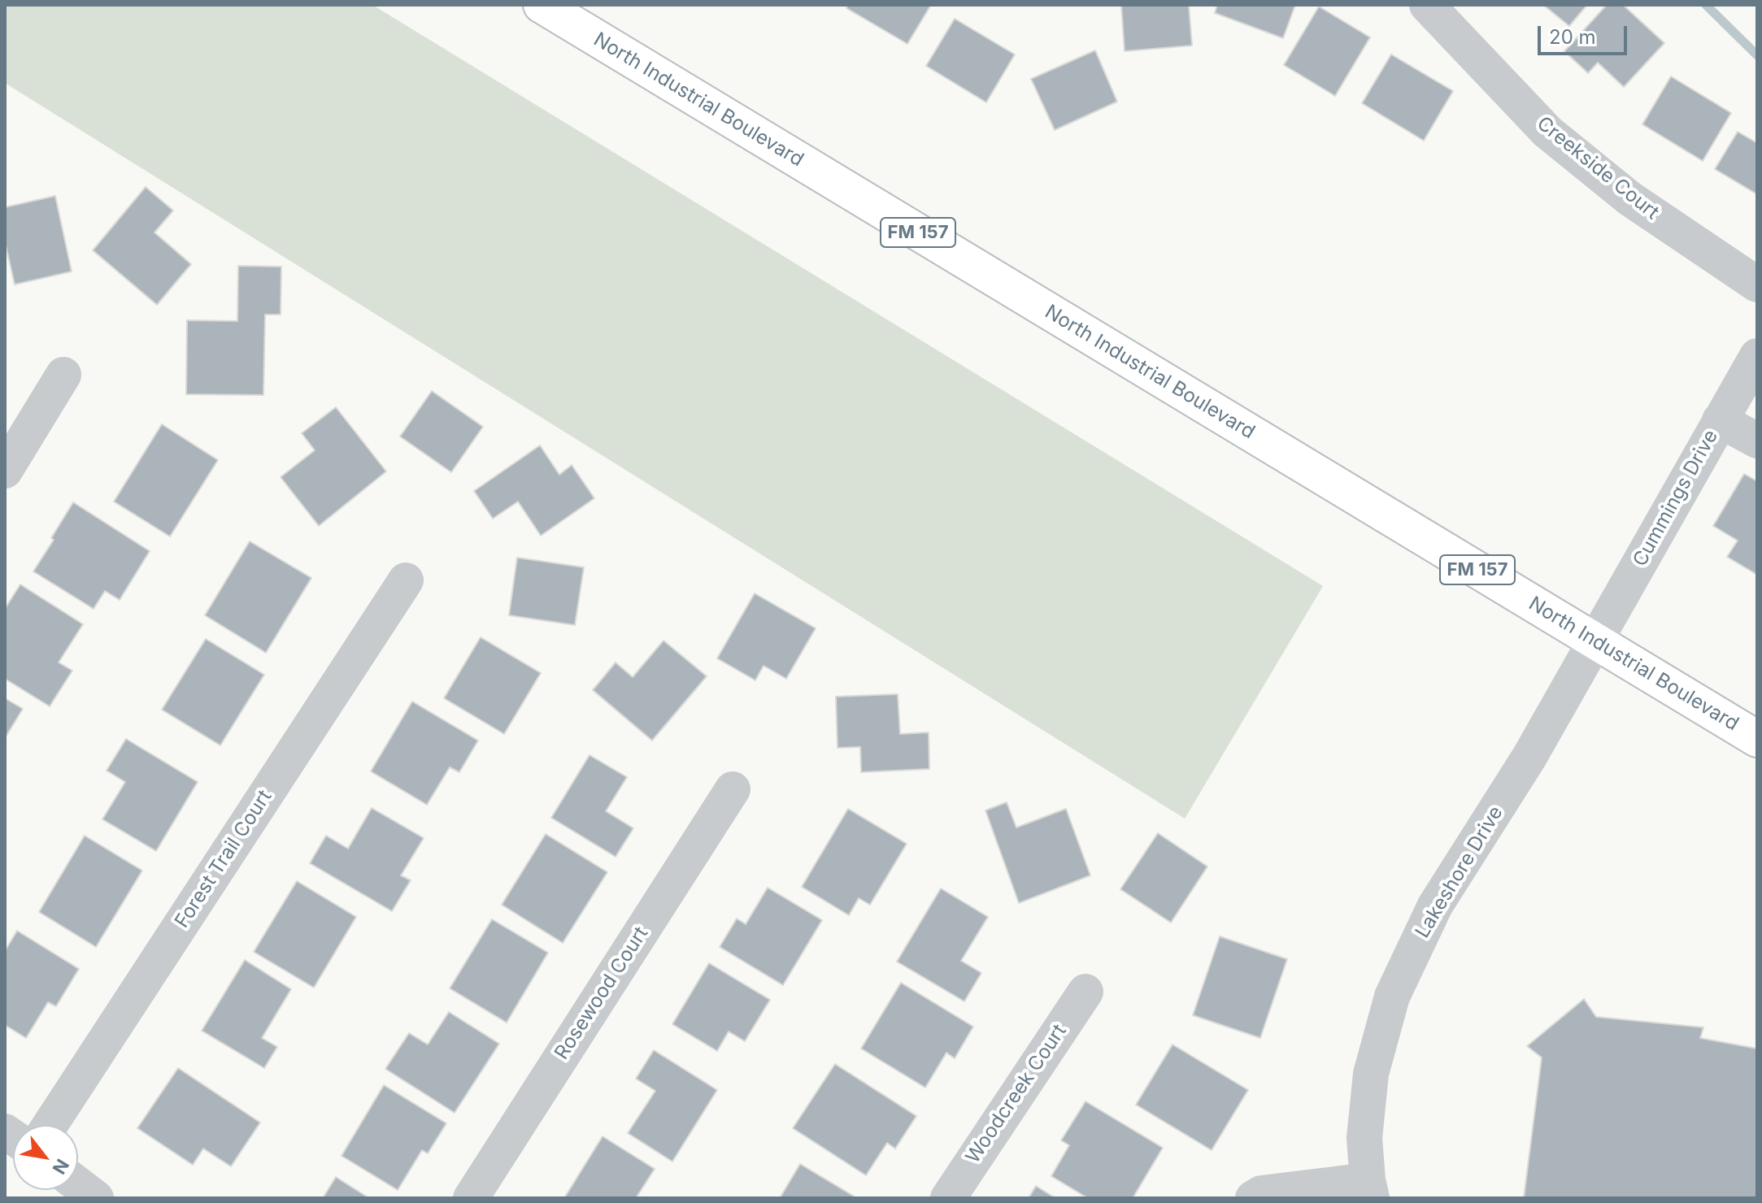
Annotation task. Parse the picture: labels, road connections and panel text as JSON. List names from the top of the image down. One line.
{"streets":{"main road":["North Industrial Boulevard","FM 157"],"street":["Creekside Court","Cummings Drive","Forest Trail Court","Lakeshore Drive","Rosewood Court","Woodcreek Court"]},"crossings":[["North Industrial Boulevard","Cummings Drive"],["North Industrial Boulevard","Lakeshore Drive"],["Cummings Drive","Lakeshore Drive"]],"scale_bar":"20 m","north":"bottom right"}
